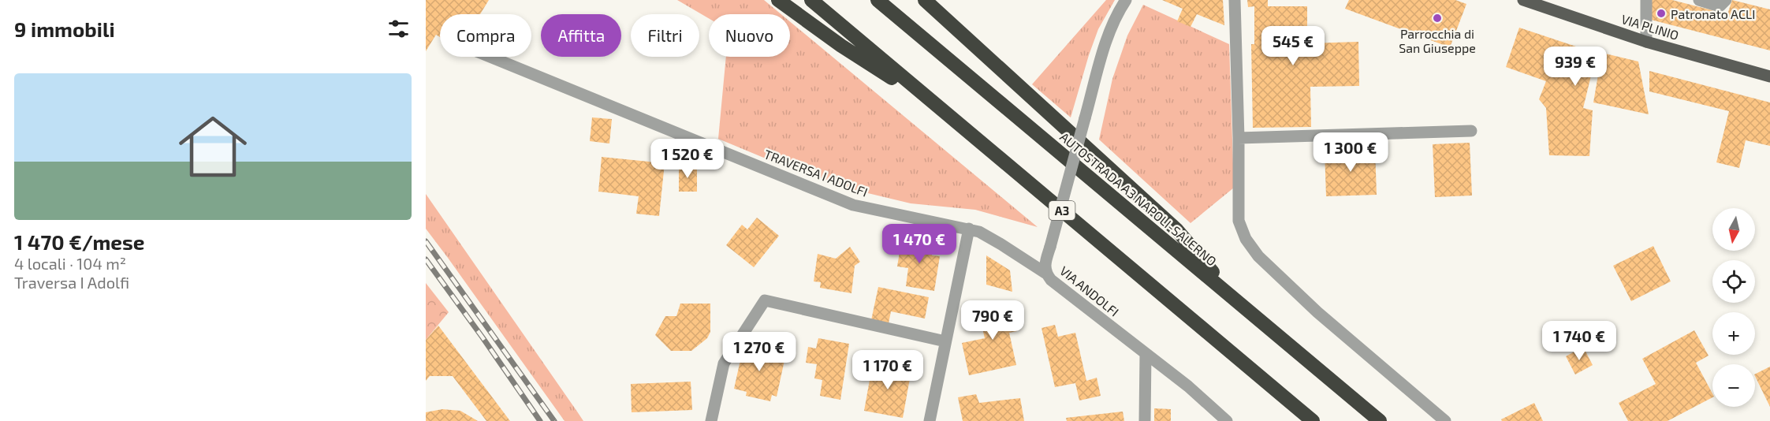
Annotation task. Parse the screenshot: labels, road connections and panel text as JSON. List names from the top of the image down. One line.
{"streets":{"highway":["AUTOSTRADA A3 NAPOLI-SALERNO","A3"],"main road":["VIA PLINIO"],"street":["TRAVERSA I ADOLFI","VIA ANDOLFI"]},"crossings":[["TRAVERSA I ADOLFI","VIA ANDOLFI"]],"places":["Patronato ACLI","Parrocchia di San Giuseppe"],"north":"bottom","page":{"heading":"9 immobili","chip":["Compra","Affitta","Filtri","Nuovo"],"price":["545 €","939 €","1 300 €","1 520 €","1 470 €","790 €","1 740 €","1 270 €","1 170 €"],"list":[{"name":"1 470 €/mese","note":"4 locali · 104 m² · Traversa I Adolfi"}],"map_buttons":["+","−"]}}
